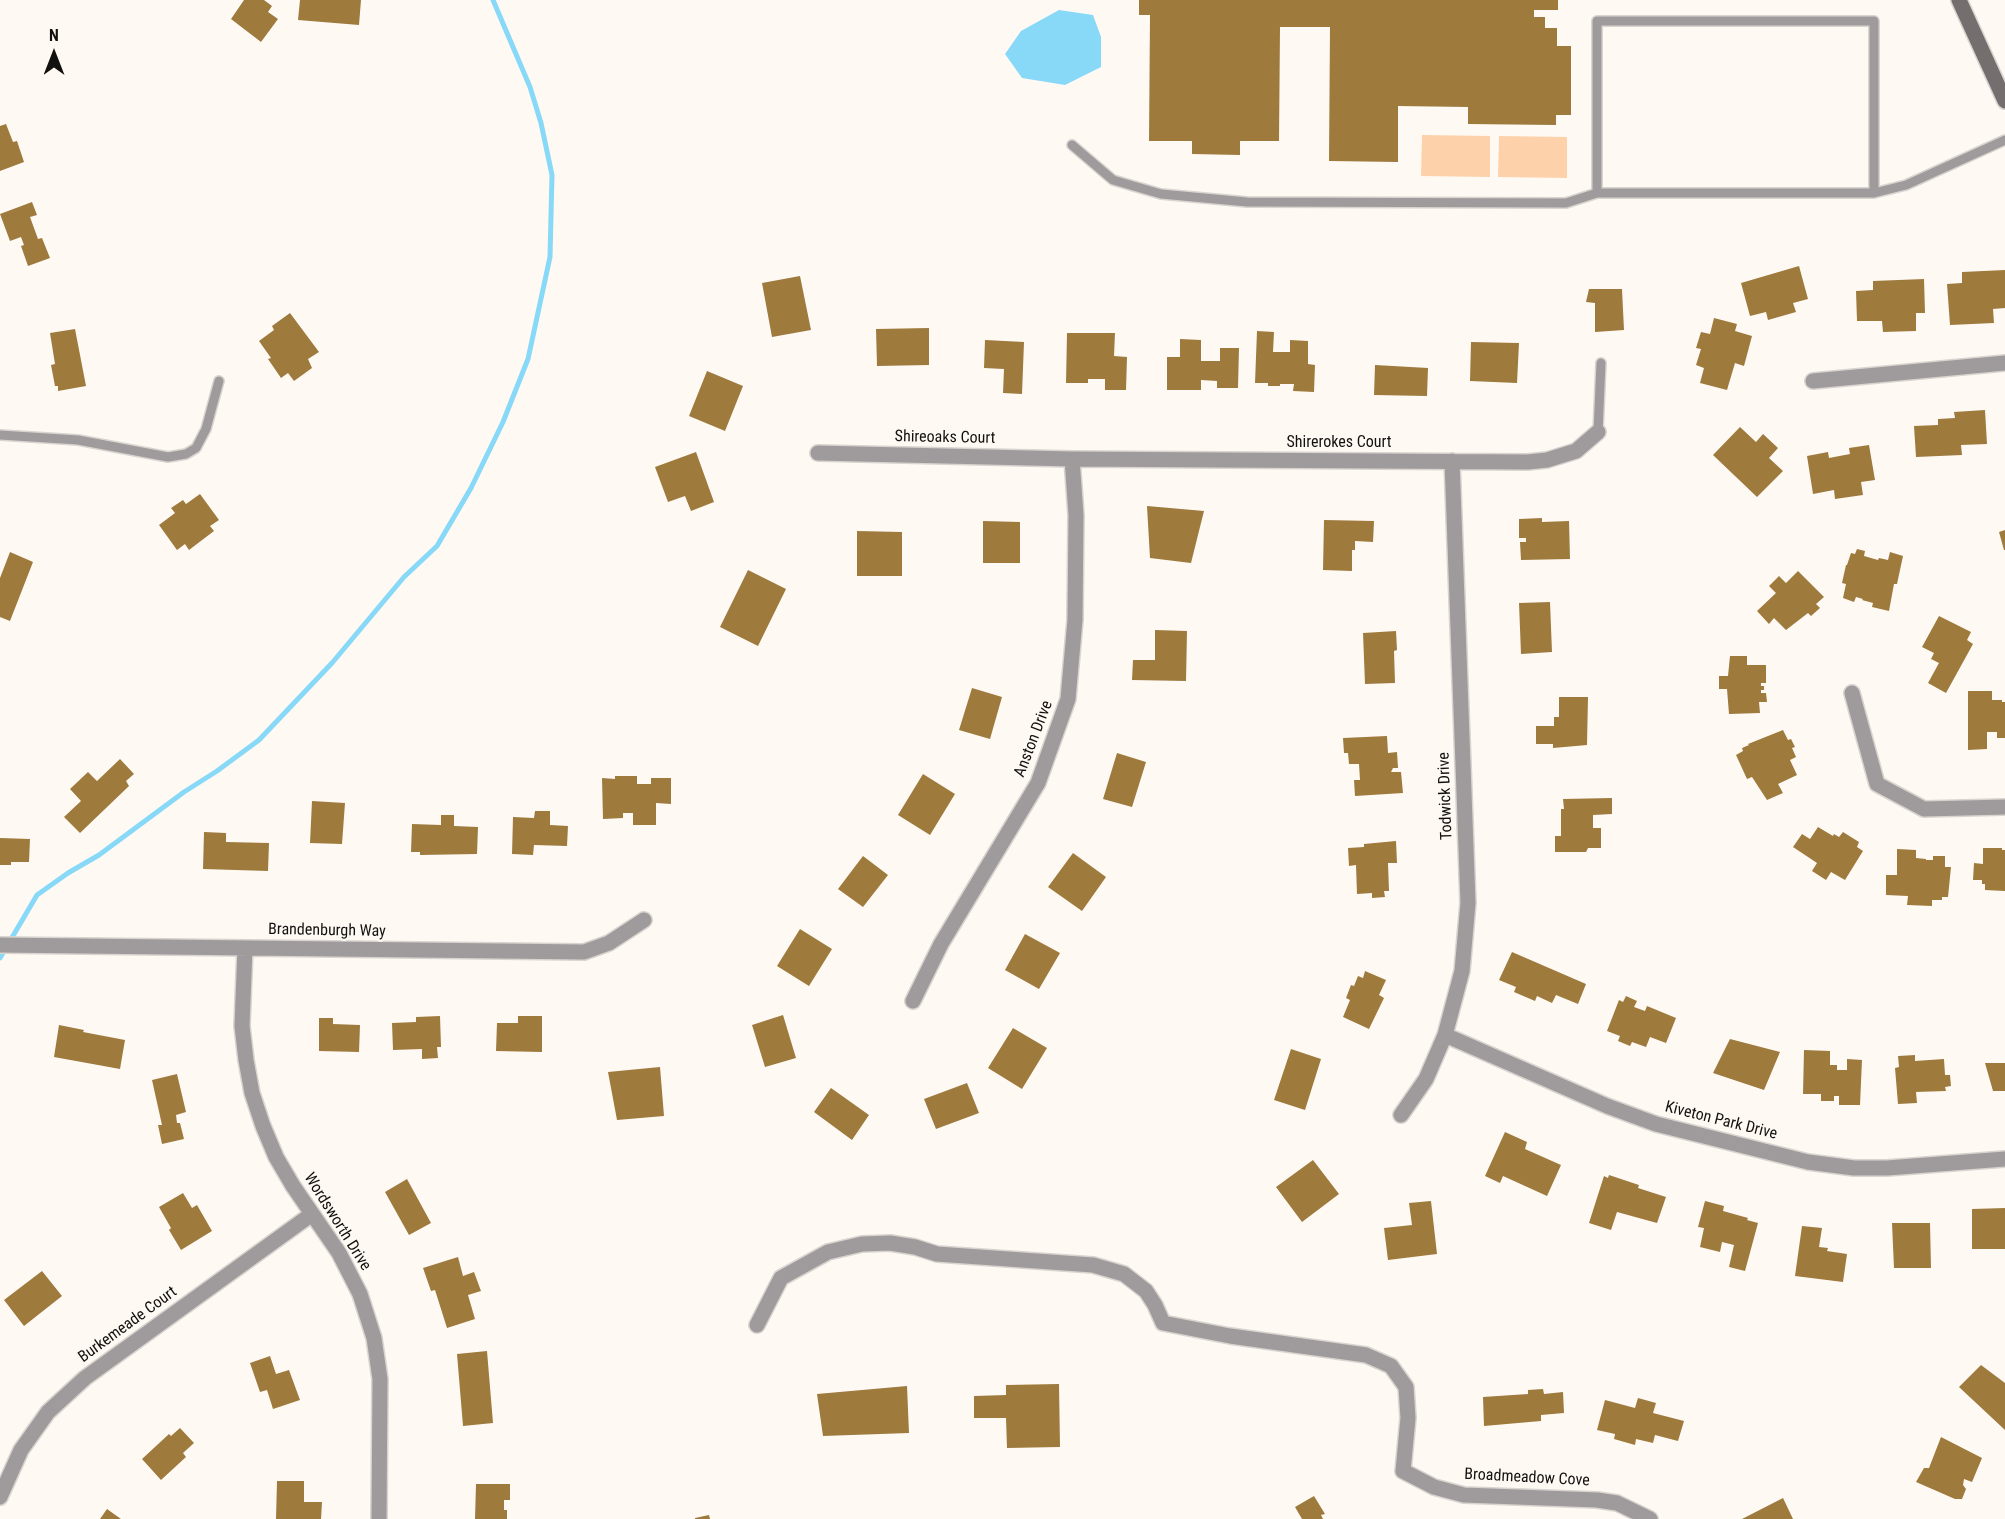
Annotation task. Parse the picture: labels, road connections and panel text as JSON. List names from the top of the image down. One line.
{"streets":{"street":["Shireoaks Court","Shirerokes Court","Anston Drive","Todwick Drive","Brandenburgh Way","Kiveton Park Drive","Wordsworth Drive","Burkemeade Court","Broadmeadow Cove"]},"crossings":[["Shireoaks Court","Shirerokes Court"],["Shireoaks Court","Anston Drive"],["Shirerokes Court","Anston Drive"],["Shirerokes Court","Todwick Drive"],["Todwick Drive","Kiveton Park Drive"],["Brandenburgh Way","Wordsworth Drive"],["Wordsworth Drive","Burkemeade Court"]],"north":"top"}
